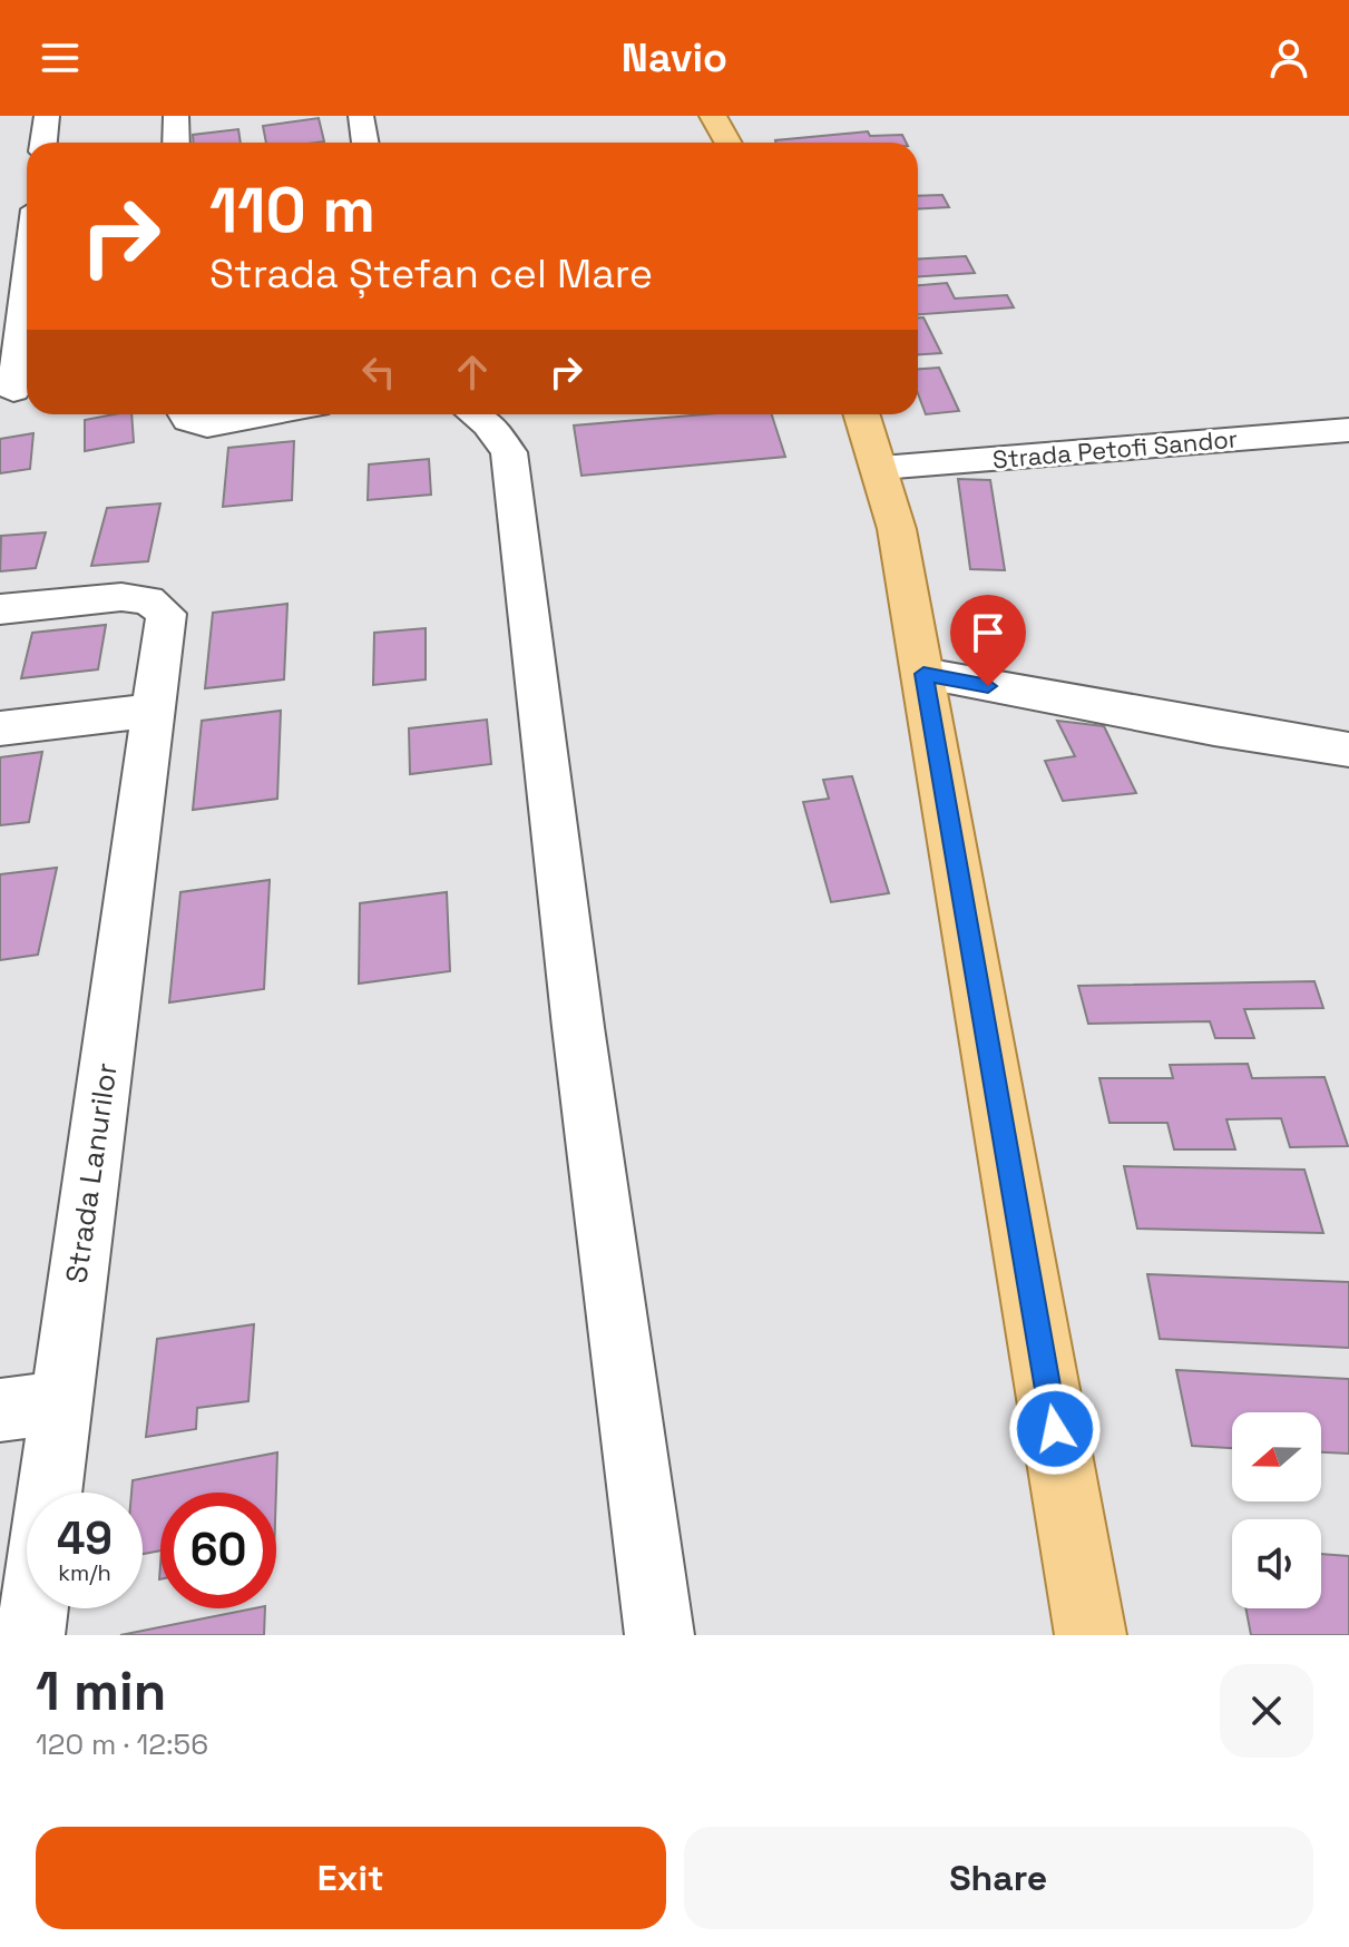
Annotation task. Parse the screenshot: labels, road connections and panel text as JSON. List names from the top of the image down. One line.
{"streets":{"street":["Strada Petofi Sandor","Strada Lanurilor"]},"north":"left","page":{"header":"Navio","turn":["110 m","Strada Ștefan cel Mare"],"speed":"49 km/h","limit":"60","heading":["1 min","120 m · 12:56"],"buttons":["Exit","Share"]}}
